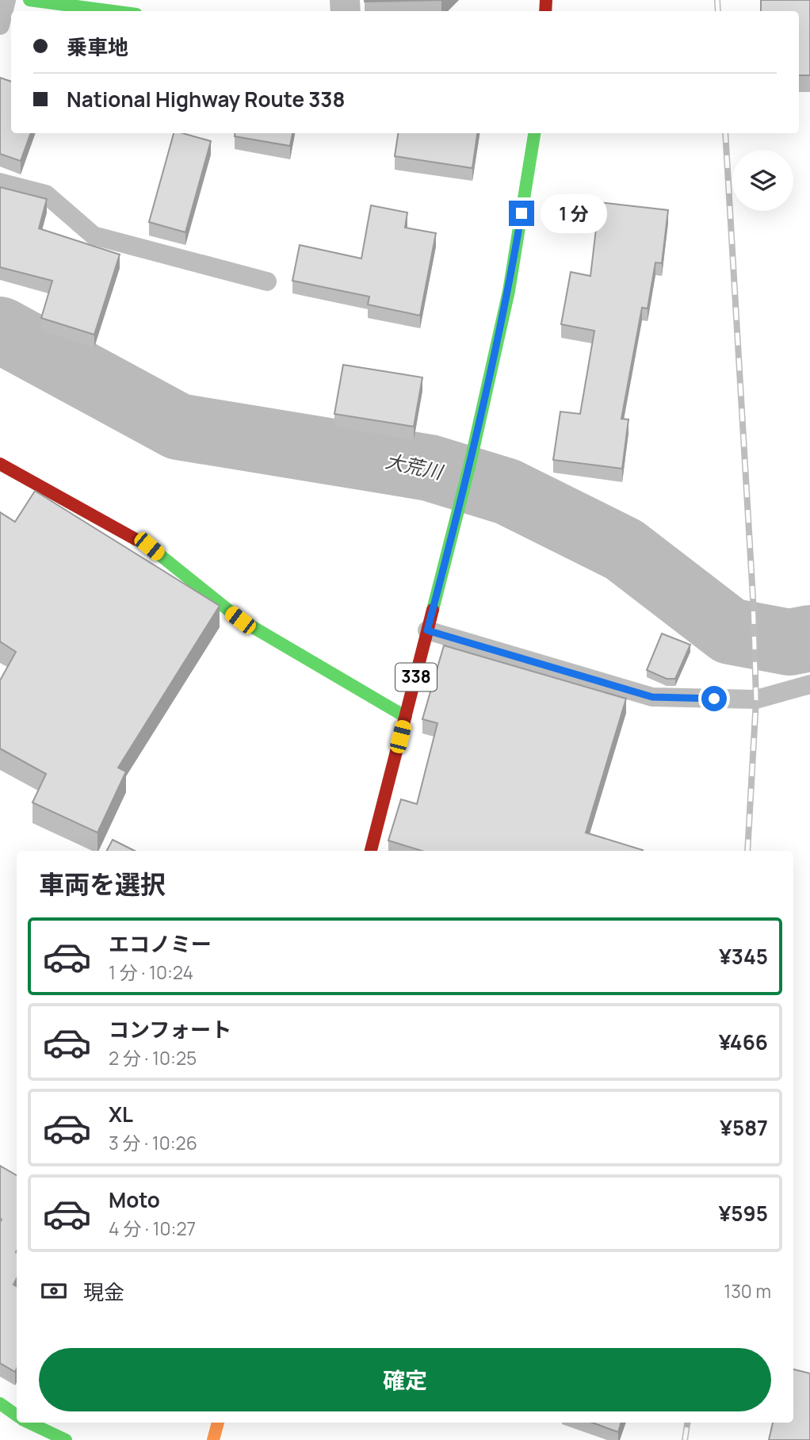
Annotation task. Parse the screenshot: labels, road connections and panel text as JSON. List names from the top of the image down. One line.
{"streets":{"main road":["338"]},"water":["大荒川"],"page":{"banner":["乗車地","National Highway Route 338"],"bubble":"1 分","heading":"車両を選択","list":[{"name":"エコノミー","note":"1 分 · 10:24","value":"¥345"},{"name":"コンフォート","note":"2 分 · 10:25","value":"¥466"},{"name":"XL","note":"3 分 · 10:26","value":"¥587"},{"name":"Moto","note":"4 分 · 10:27","value":"¥595"}],"pay":["現金","130 m"],"buttons":"確定"}}
